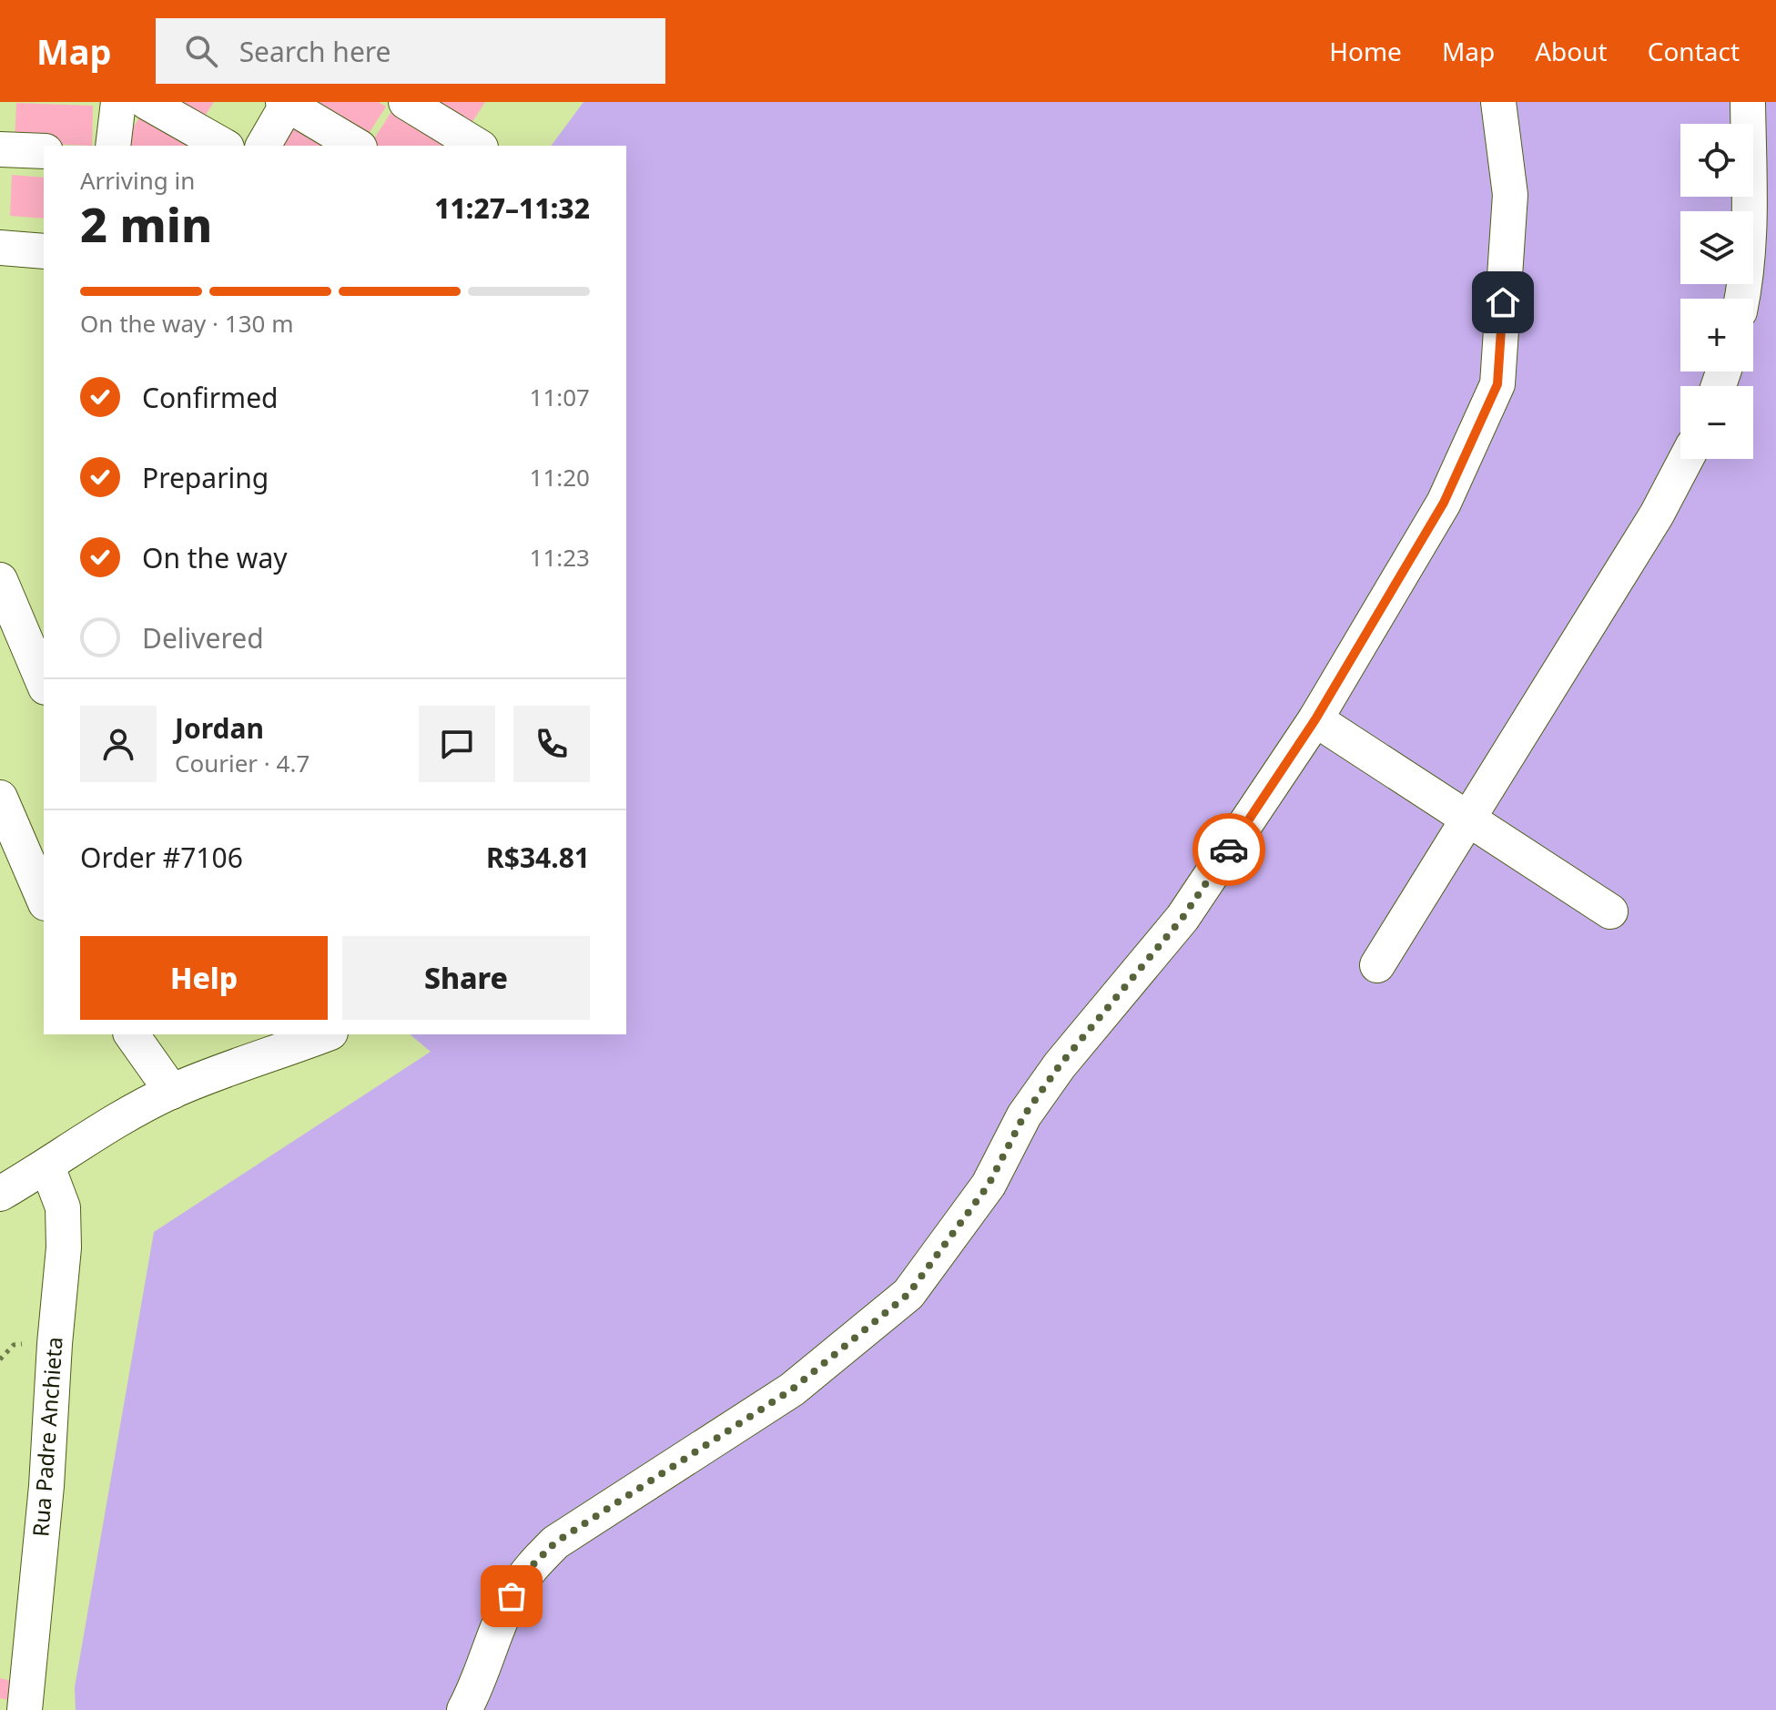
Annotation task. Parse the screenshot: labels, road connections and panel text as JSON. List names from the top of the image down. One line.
{"streets":{"street":["Rua Padre Anchieta"]},"page":{"header":"Map","search":"Search here","nav":["Home","Map","About","Contact"],"map_buttons":["+","−"],"heading":["2 min","Arriving in","11:27–11:32"],"panel":["Jordan","Courier · 4.7","Order #7106","R$34.81"],"bar":"On the way · 130 m","list":[["Confirmed","11:07"],["Preparing","11:20"],["On the way","11:23"],"Delivered"],"buttons":["Help","Share"]}}
